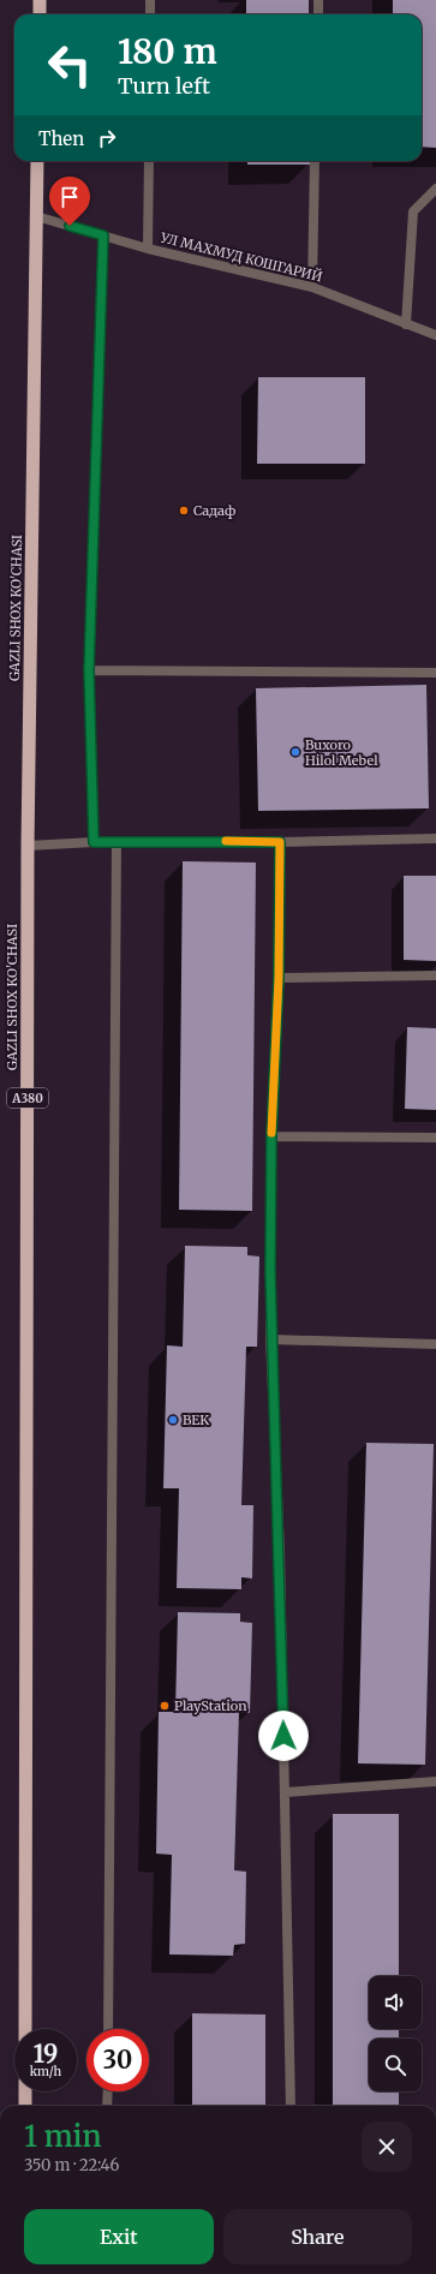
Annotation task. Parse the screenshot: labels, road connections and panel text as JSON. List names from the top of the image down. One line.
{"streets":{"highway":["GAZLI SHOX KO'CHASI","A380"],"street":["УЛ МАХМУД КОШГАРИЙ"]},"crossings":[["УЛ МАХМУД КОШГАРИЙ","GAZLI SHOX KO'CHASI"]],"places":["Садаф","Buxoro Hilol Mebel","BEK","PlayStation"],"page":{"turn":["180 m","Turn left"],"then":"Then","speed":"19 km/h","limit":"30","heading":["1 min","350 m · 22:46"],"buttons":["Exit","Share"]}}
